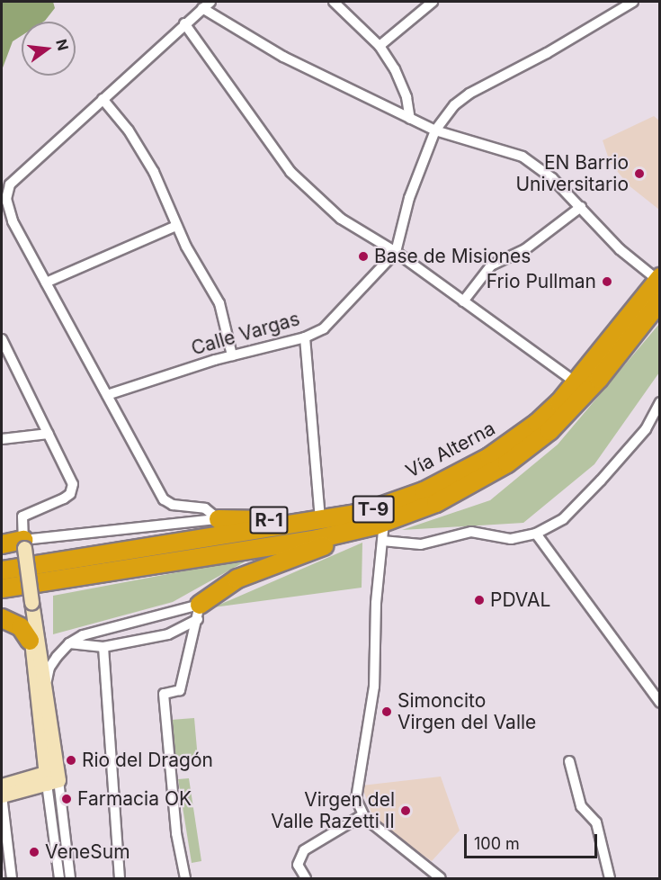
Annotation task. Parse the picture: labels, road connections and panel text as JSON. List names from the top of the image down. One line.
{"streets":{"highway":["Vía Alterna","T-9","R-1"],"street":["Calle Vargas"]},"crossings":[["Vía Alterna","T-9"],["Vía Alterna","R-1"]],"places":["EN Barrio Universitario","Base de Misiones","Frio Pullman","PDVAL","Simoncito Virgen del Valle","Rio del Dragón","Farmacia OK","Virgen del Valle Razetti II","VeneSum"],"scale_bar":"100 m","north":"right"}
